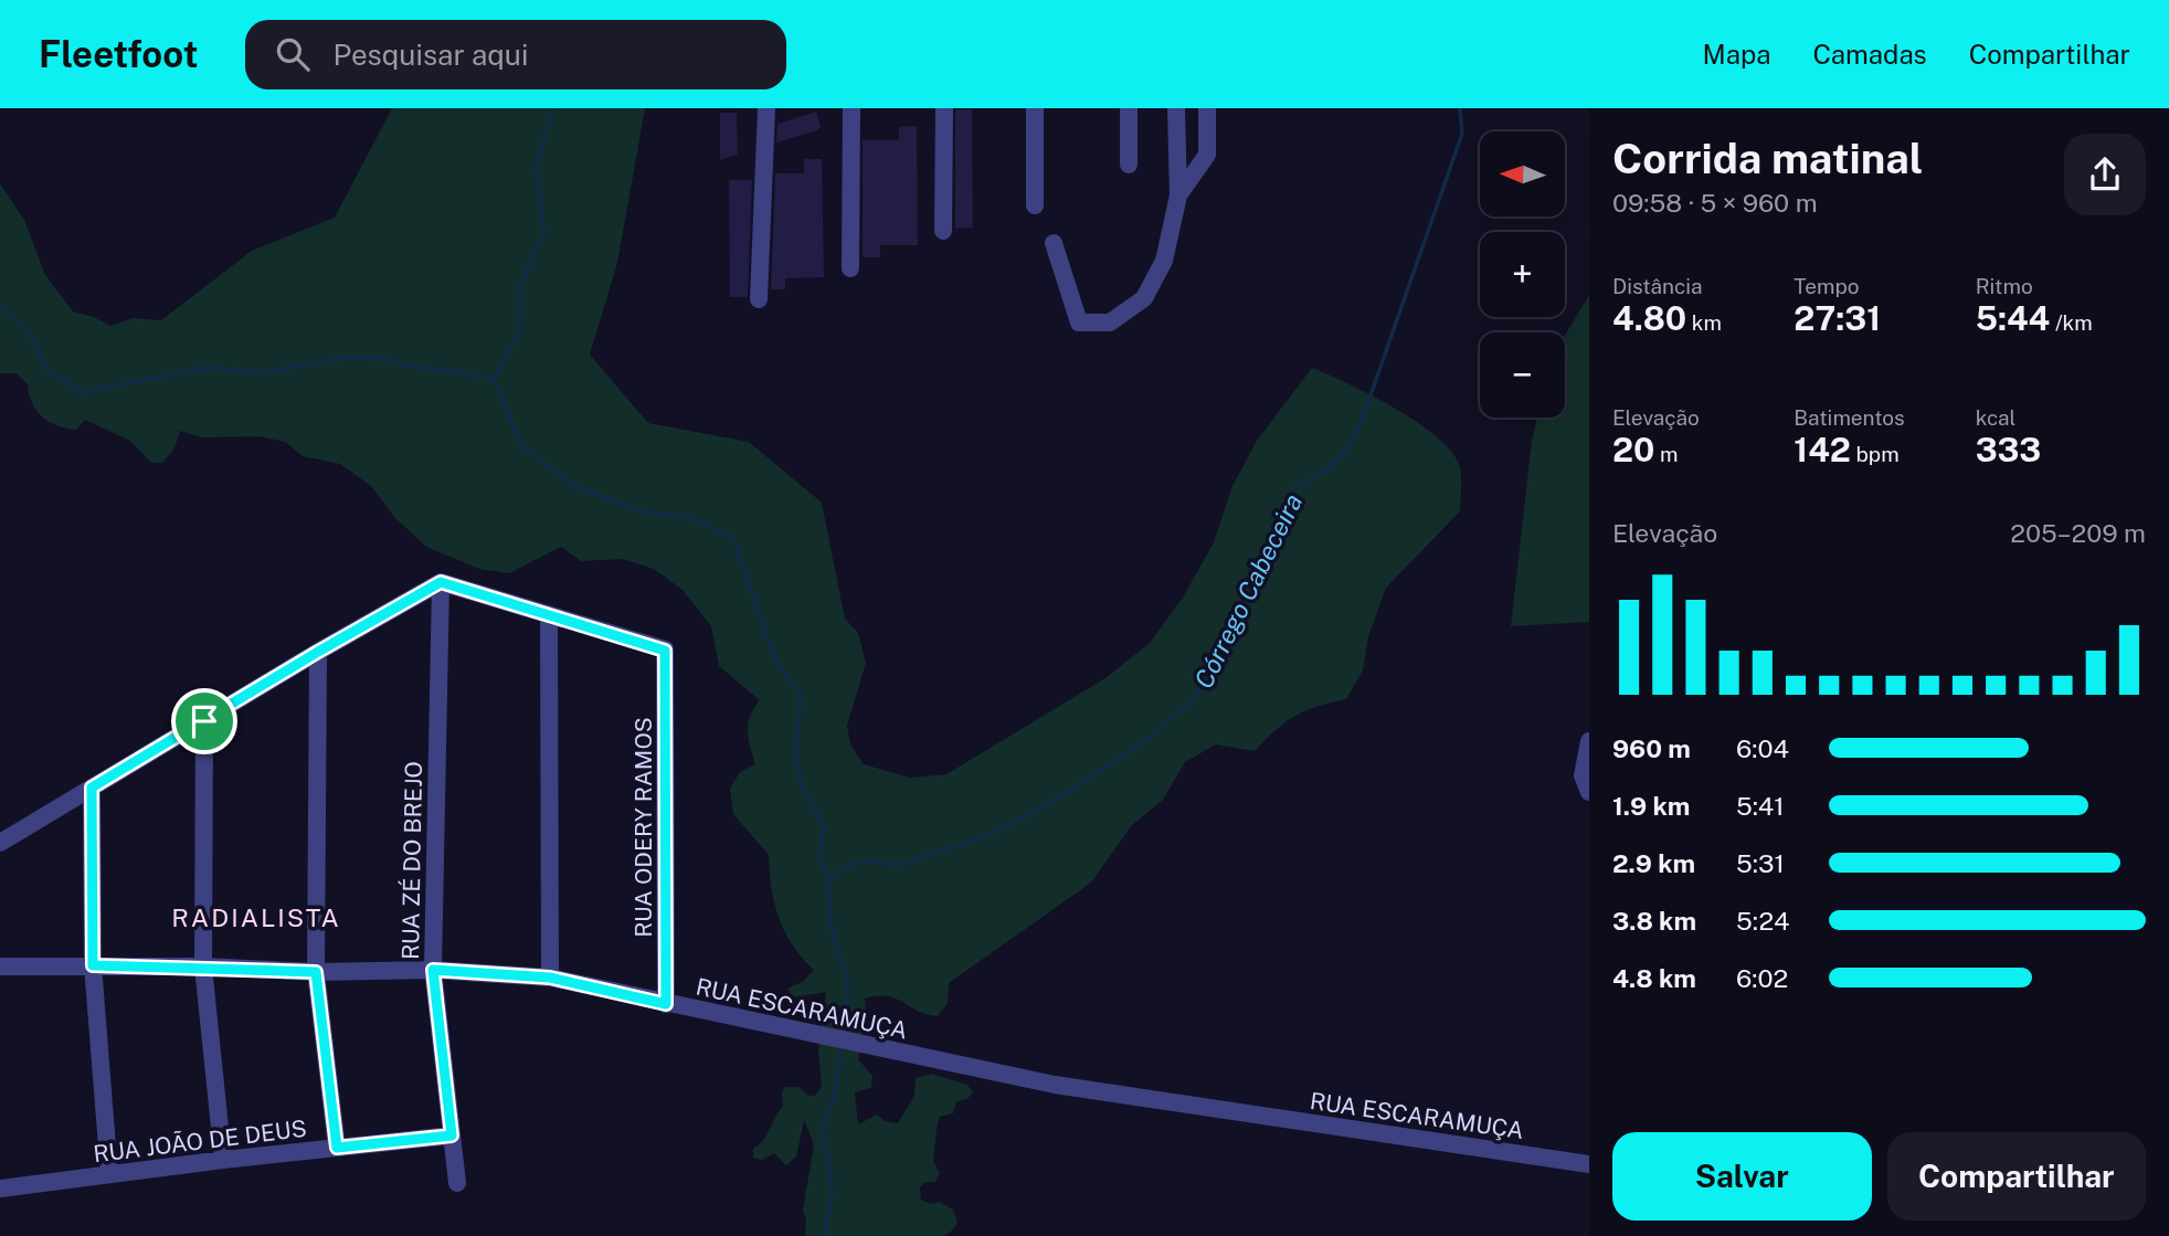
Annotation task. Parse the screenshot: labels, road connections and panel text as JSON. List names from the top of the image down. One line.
{"streets":{"street":["RUA ODERY RAMOS","RUA ZÉ DO BREJO","RUA ESCARAMUÇA","RUA JOÃO DE DEUS"]},"crossings":[["RUA ODERY RAMOS","RUA ESCARAMUÇA"],["RUA ZÉ DO BREJO","RUA ESCARAMUÇA"],["RUA ZÉ DO BREJO","RUA JOÃO DE DEUS"]],"districts":["RADIALISTA"],"water":["Córrego Cabeceira"],"north":"left","page":{"header":"Fleetfoot","search":"Pesquisar aqui","nav":["Mapa","Camadas","Compartilhar"],"heading":["Corrida matinal","09:58 · 5 × 960 m"],"map_buttons":["+","−"],"stats":[["Distância","4.80 km"],["Tempo","27:31"],["Ritmo","5:44 /km"],["Elevação","20 m"],["Batimentos","142 bpm"],["kcal","333"]],"chart":["Elevação","205–209 m"],"list":[{"name":"960 m","note":"6:04"},{"name":"1.9 km","note":"5:41"},{"name":"2.9 km","note":"5:31"},{"name":"3.8 km","note":"5:24"},{"name":"4.8 km","note":"6:02"}],"buttons":["Salvar","Compartilhar"]}}
